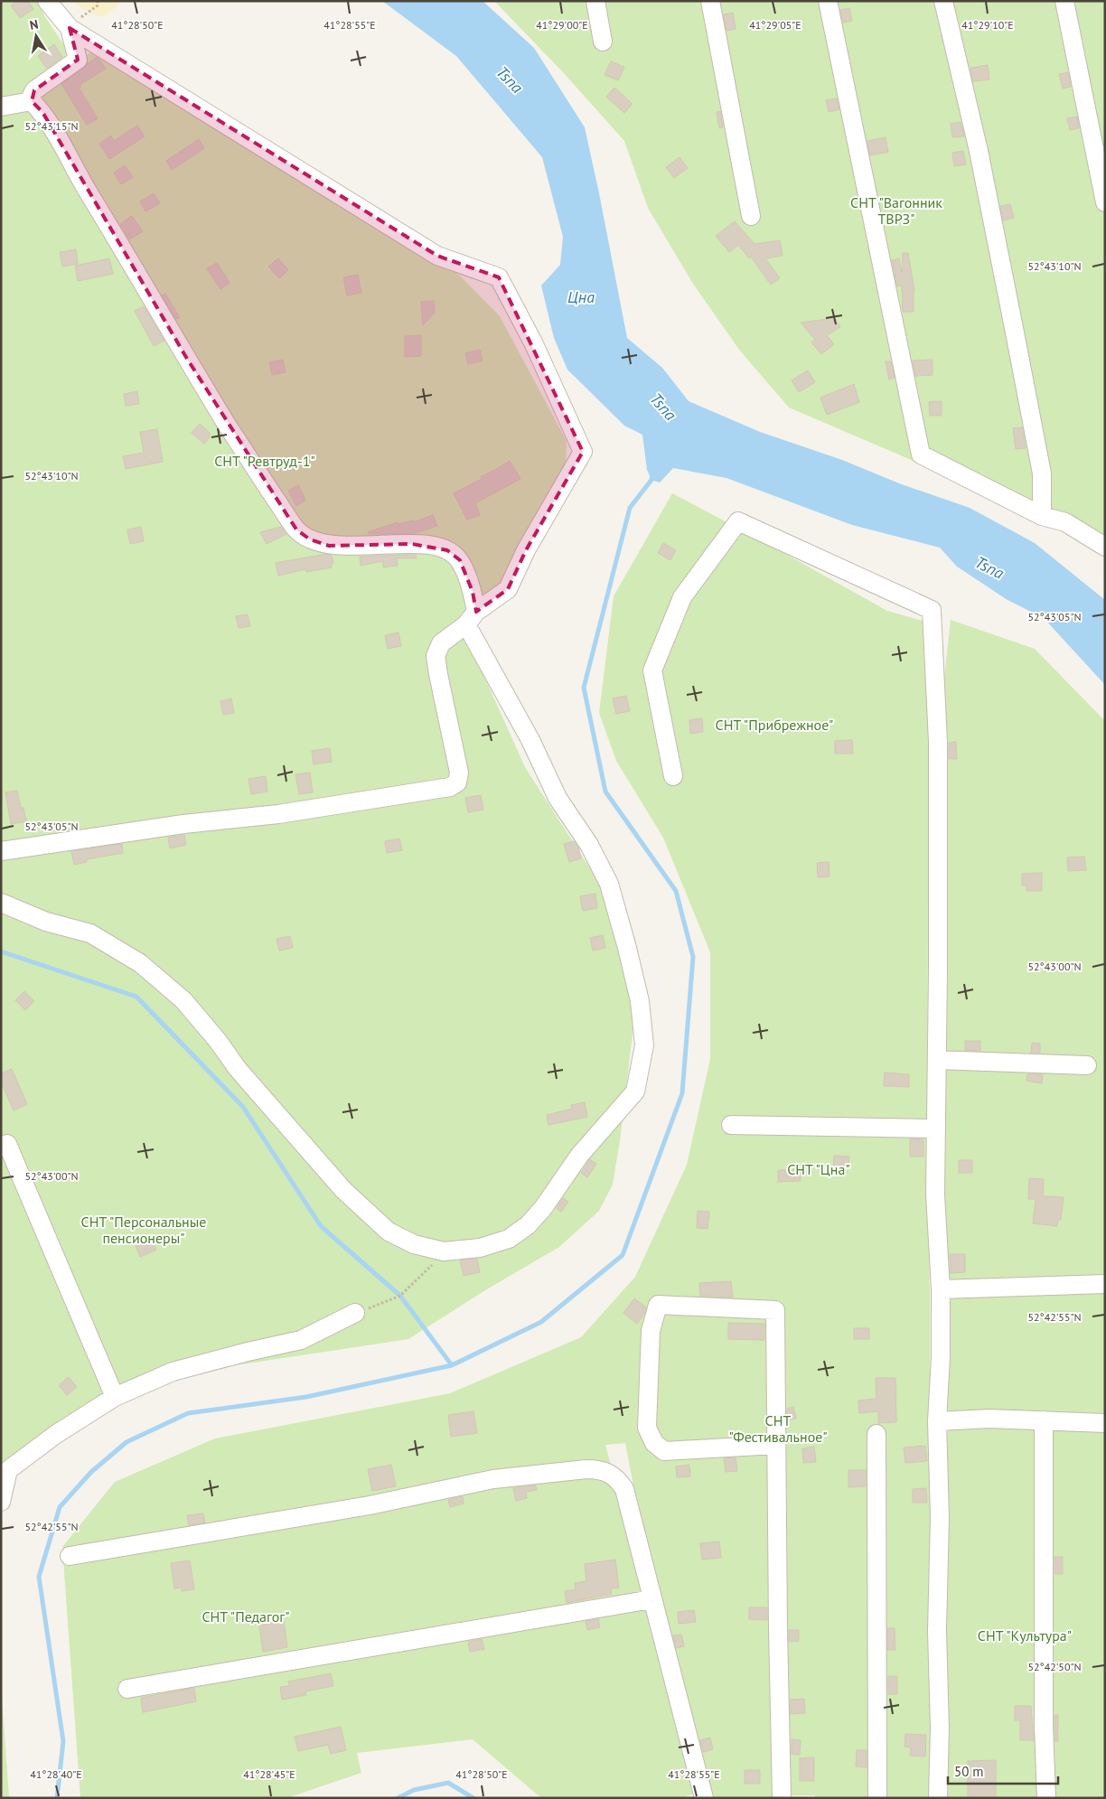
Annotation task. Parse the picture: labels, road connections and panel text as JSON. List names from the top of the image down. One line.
{"water":["Tsna","Цна"],"parks":["СНТ \"Вагонник ТВРЗ\"","СНТ \"Ревтруд-1\"","СНТ \"Прибрежное\"","СНТ \"Цна\"","СНТ \"Персональные пенсионеры\"","СНТ \"Фестивальное\"","СНТ \"Педагог\"","СНТ \"Культура\""],"scale_bar":"50 m","north":"top","coordinates":["41°28'50\"E","41°28'55\"E","41°29'00\"E","41°29'05\"E","41°29'10\"E","52°43'15\"N","52°43'10\"N","52°43'05\"N","52°43'00\"N","52°42'55\"N","52°42'50\"N","41°28'40\"E","41°28'45\"E"]}
